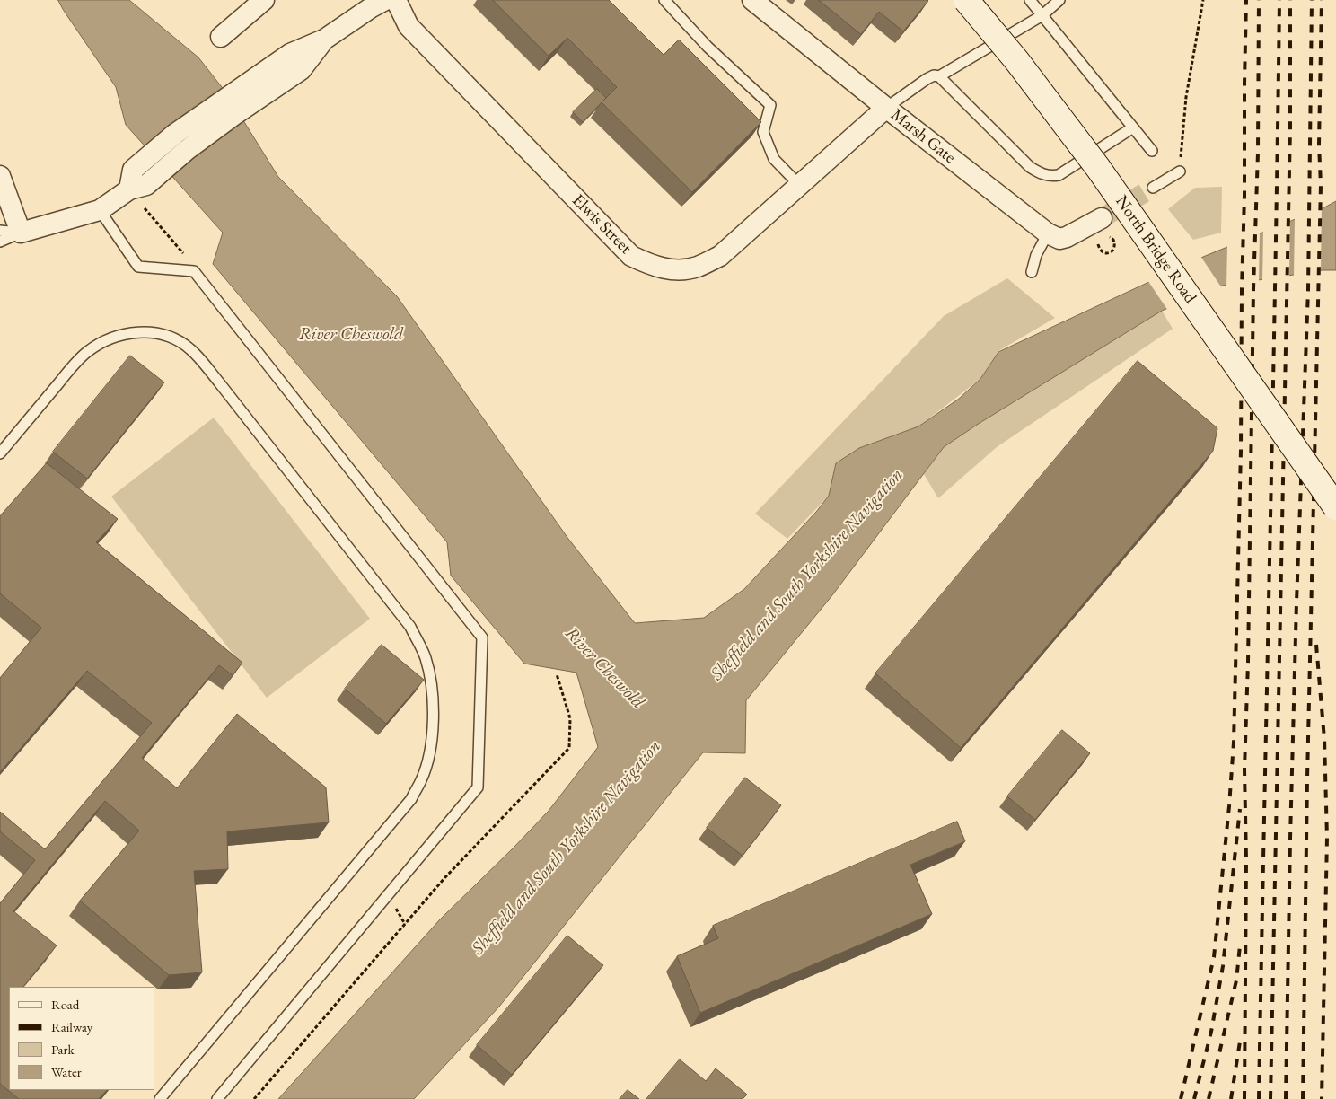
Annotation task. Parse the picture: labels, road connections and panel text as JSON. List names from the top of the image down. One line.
{"streets":{"street":["Marsh Gate","Elwis Street","North Bridge Road"]},"crossings":[["Marsh Gate","Elwis Street"]],"water":["River Cheswold","Sheffield and South Yorkshire Navigation"],"legend":["Road","Railway","Park","Water"]}
